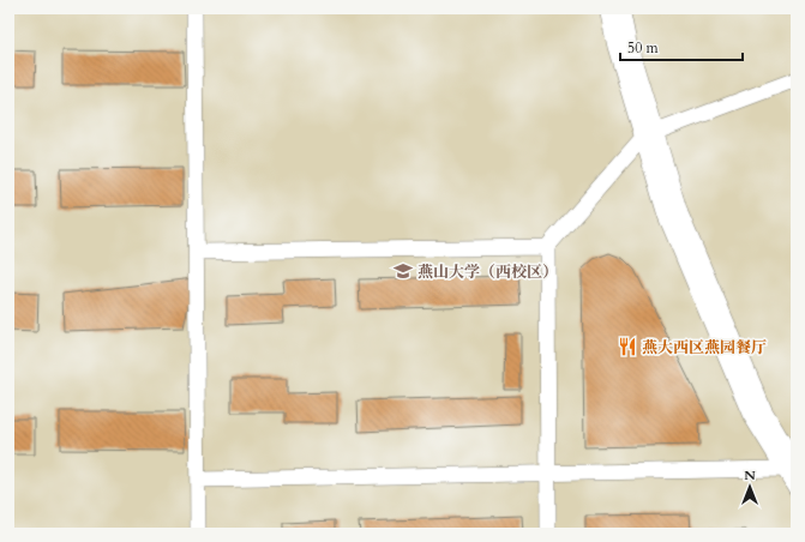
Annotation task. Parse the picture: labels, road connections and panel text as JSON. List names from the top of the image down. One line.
{"places":{"school or university":["燕山大学（西校区）"],"restaurant":["燕大西区燕园餐厅"]},"scale_bar":"50 m","north":"top"}
